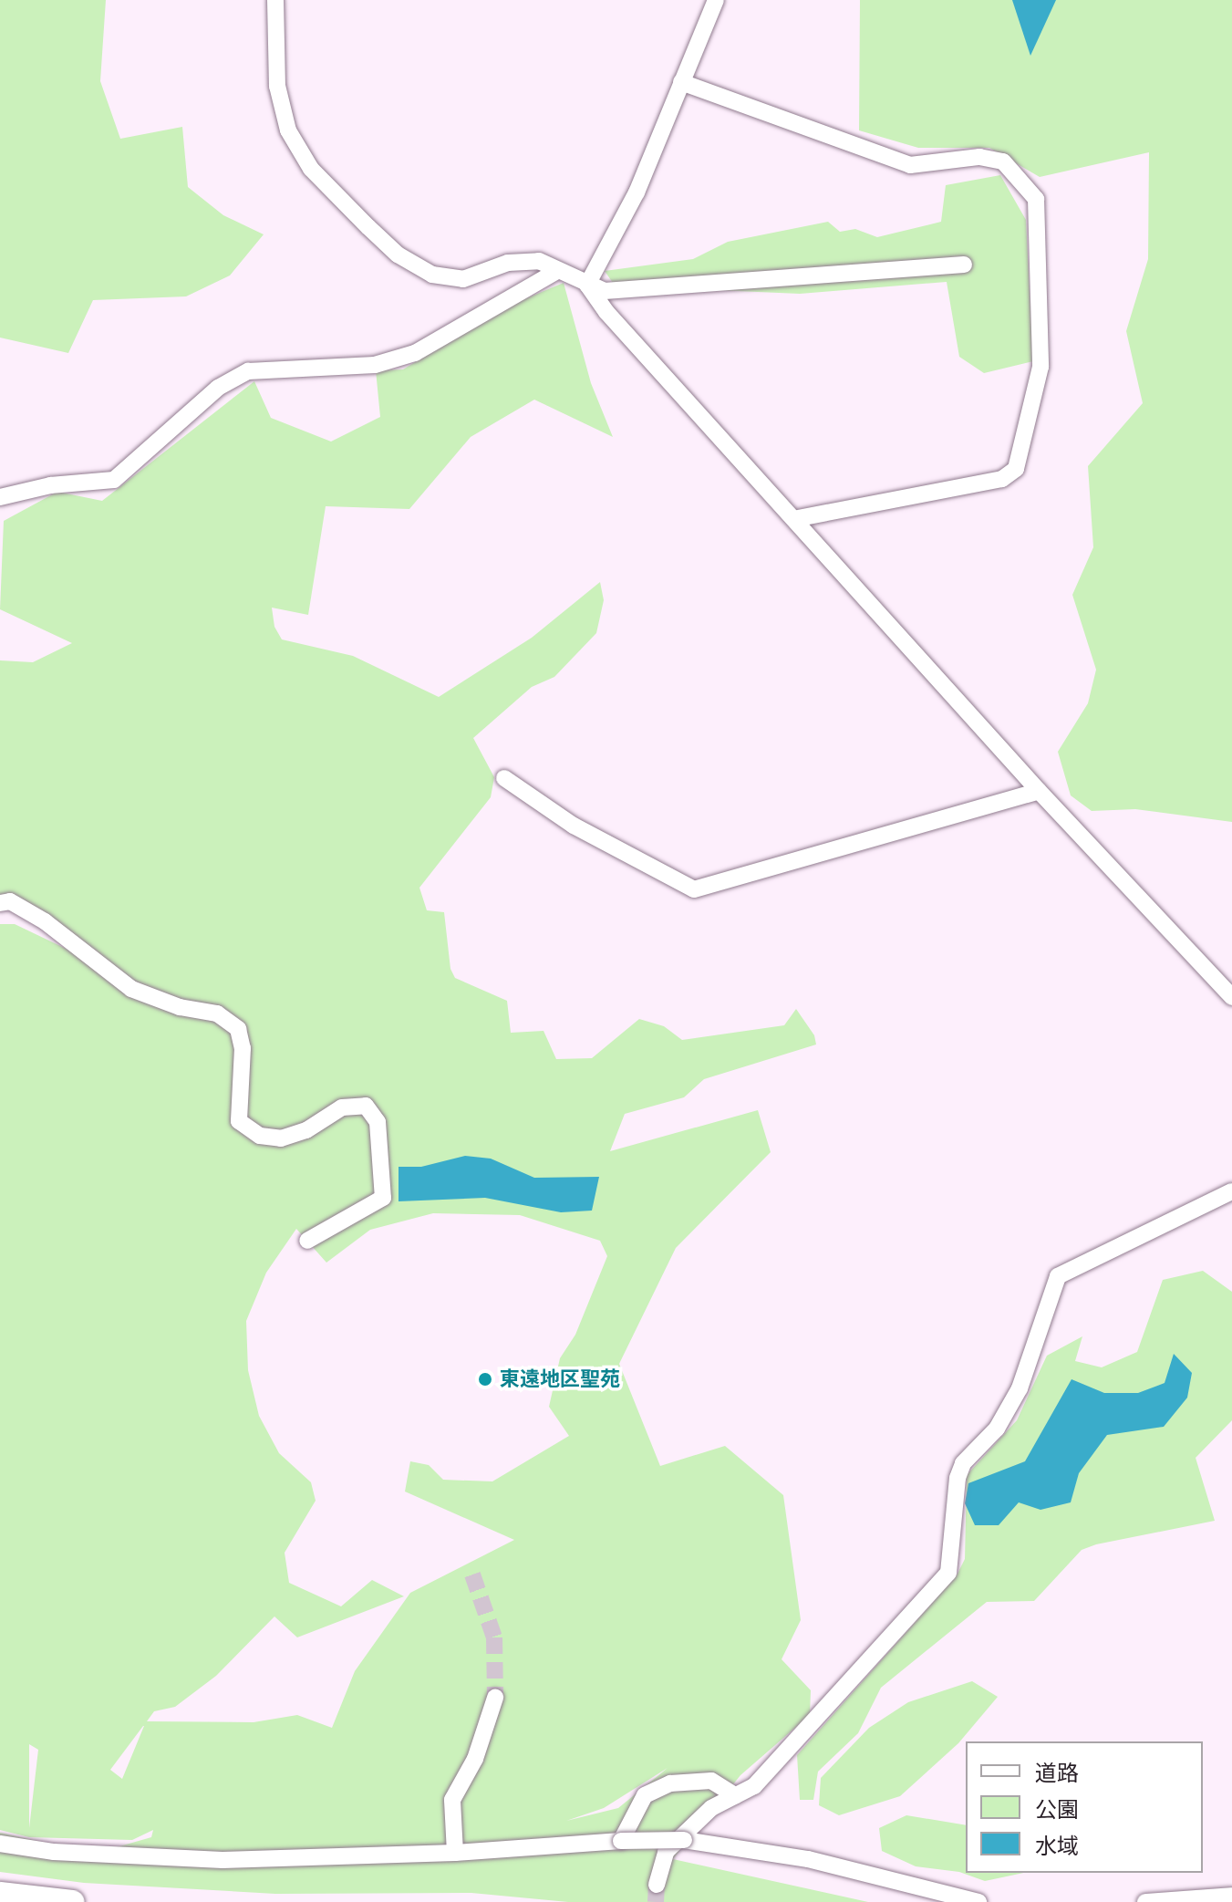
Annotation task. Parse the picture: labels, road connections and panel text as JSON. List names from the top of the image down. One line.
{"places":["東遠地区聖苑"],"legend":["道路","公園","水域"]}
